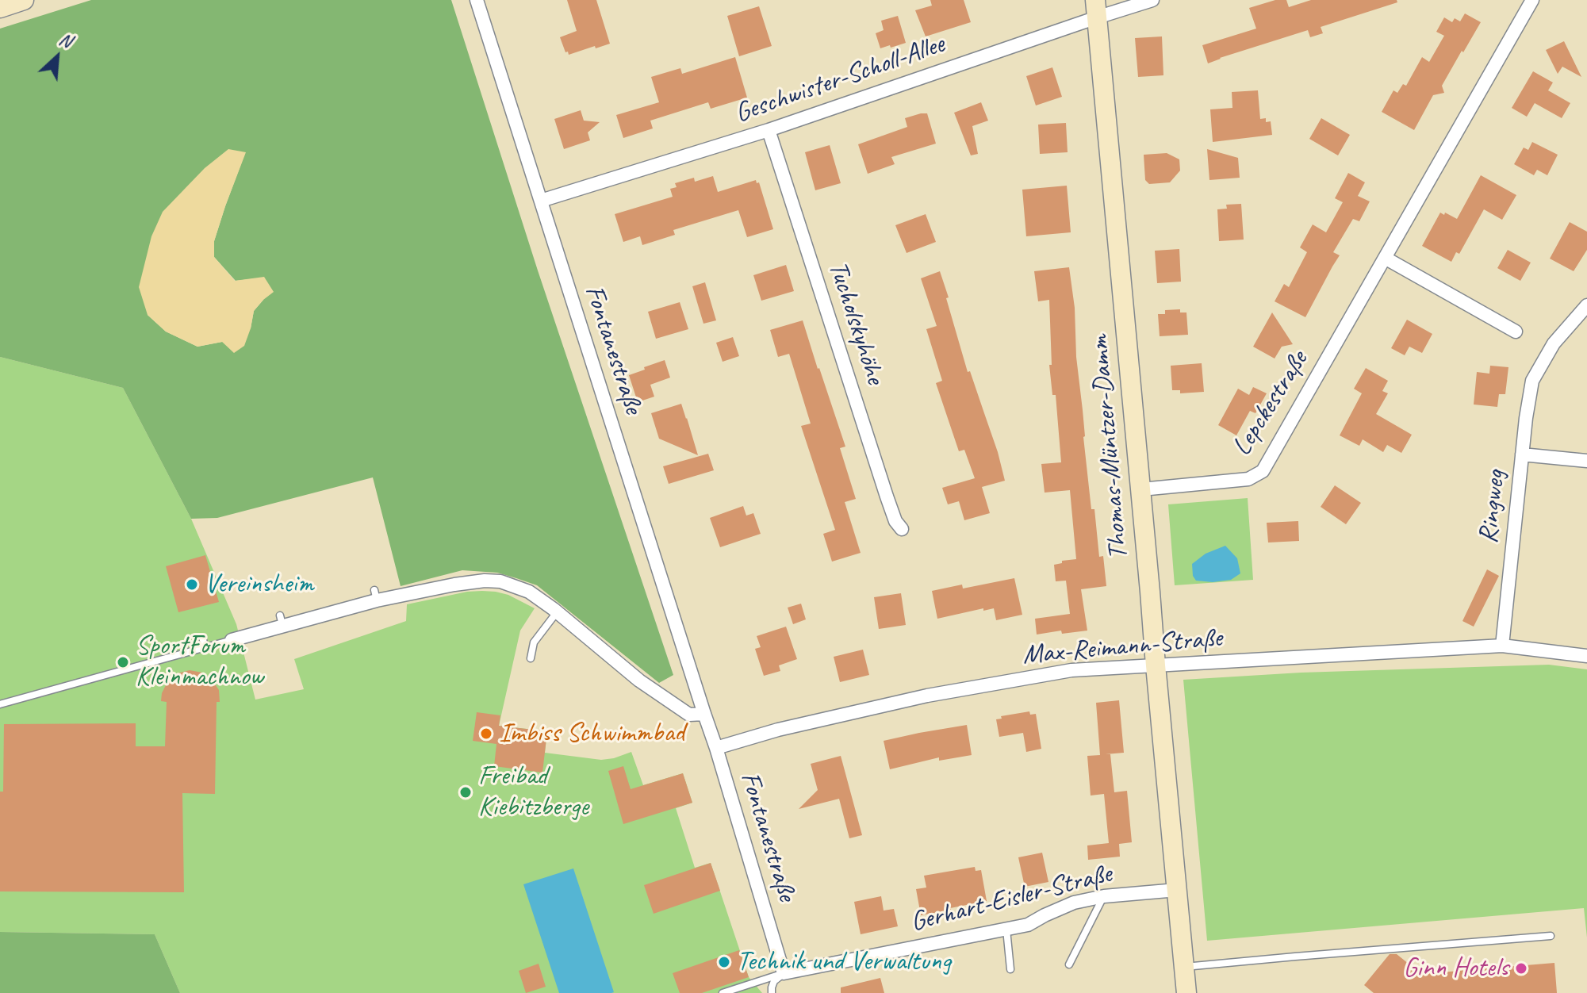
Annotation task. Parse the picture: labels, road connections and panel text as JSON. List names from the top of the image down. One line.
{"streets":{"street":["Geschwister-Scholl-Allee","Tucholskyhöhe","Fontanestraße","Lepckestraße","Thomas-Müntzer-Damm","Ringweg","Max-Reimann-Straße","Gerhart-Eisler-Straße"]},"crossings":[["Geschwister-Scholl-Allee","Tucholskyhöhe"],["Geschwister-Scholl-Allee","Fontanestraße"],["Geschwister-Scholl-Allee","Thomas-Müntzer-Damm"],["Fontanestraße","Max-Reimann-Straße"],["Fontanestraße","Gerhart-Eisler-Straße"],["Lepckestraße","Thomas-Müntzer-Damm"],["Thomas-Müntzer-Damm","Max-Reimann-Straße"],["Thomas-Müntzer-Damm","Gerhart-Eisler-Straße"],["Ringweg","Max-Reimann-Straße"]],"places":["Vereinsheim","SportForum Kleinmachnow","Imbiss Schwimmbad","Freibad Kiebitzberge","Technik und Verwaltung","Ginn Hotels"],"north":"top right"}
